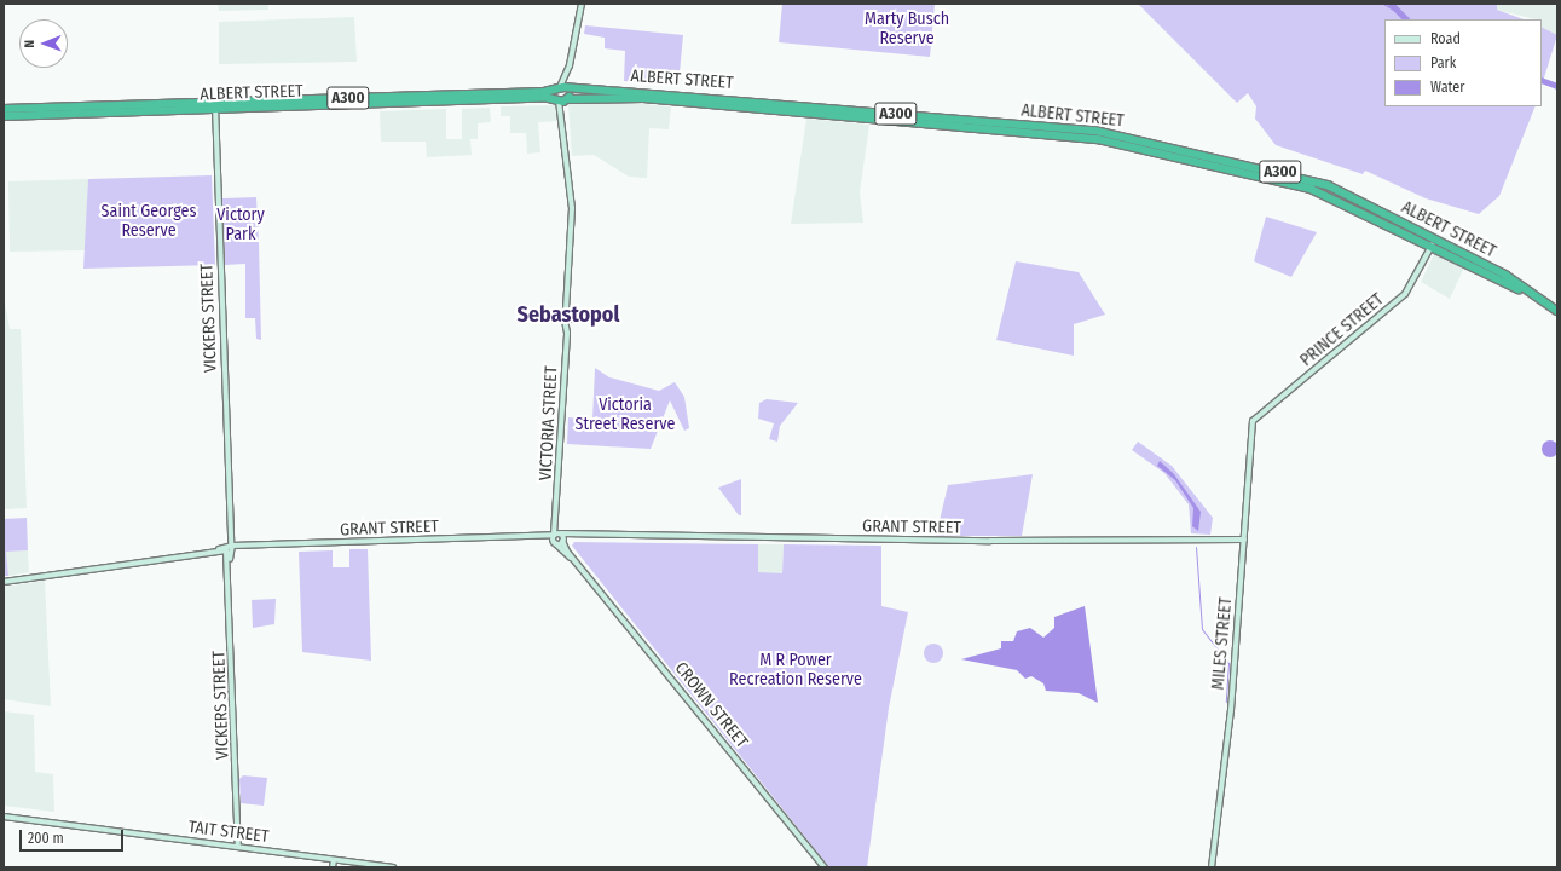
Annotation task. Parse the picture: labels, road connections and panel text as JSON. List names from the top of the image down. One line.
{"streets":{"highway":["ALBERT STREET","A300"],"street":["VICKERS STREET","PRINCE STREET","VICTORIA STREET","GRANT STREET","MILES STREET","CROWN STREET","TAIT STREET"]},"crossings":[["ALBERT STREET","VICKERS STREET"],["ALBERT STREET","PRINCE STREET"],["VICKERS STREET","GRANT STREET"],["VICKERS STREET","TAIT STREET"],["PRINCE STREET","MILES STREET"],["VICTORIA STREET","GRANT STREET"],["VICTORIA STREET","CROWN STREET"],["GRANT STREET","MILES STREET"],["GRANT STREET","CROWN STREET"]],"districts":["Sebastopol"],"parks":["Marty Busch Reserve","Saint Georges Reserve","Victory Park","Victoria Street Reserve","M R Power Recreation Reserve"],"legend":["Road","Park","Water"],"scale_bar":"200 m","north":"left"}
